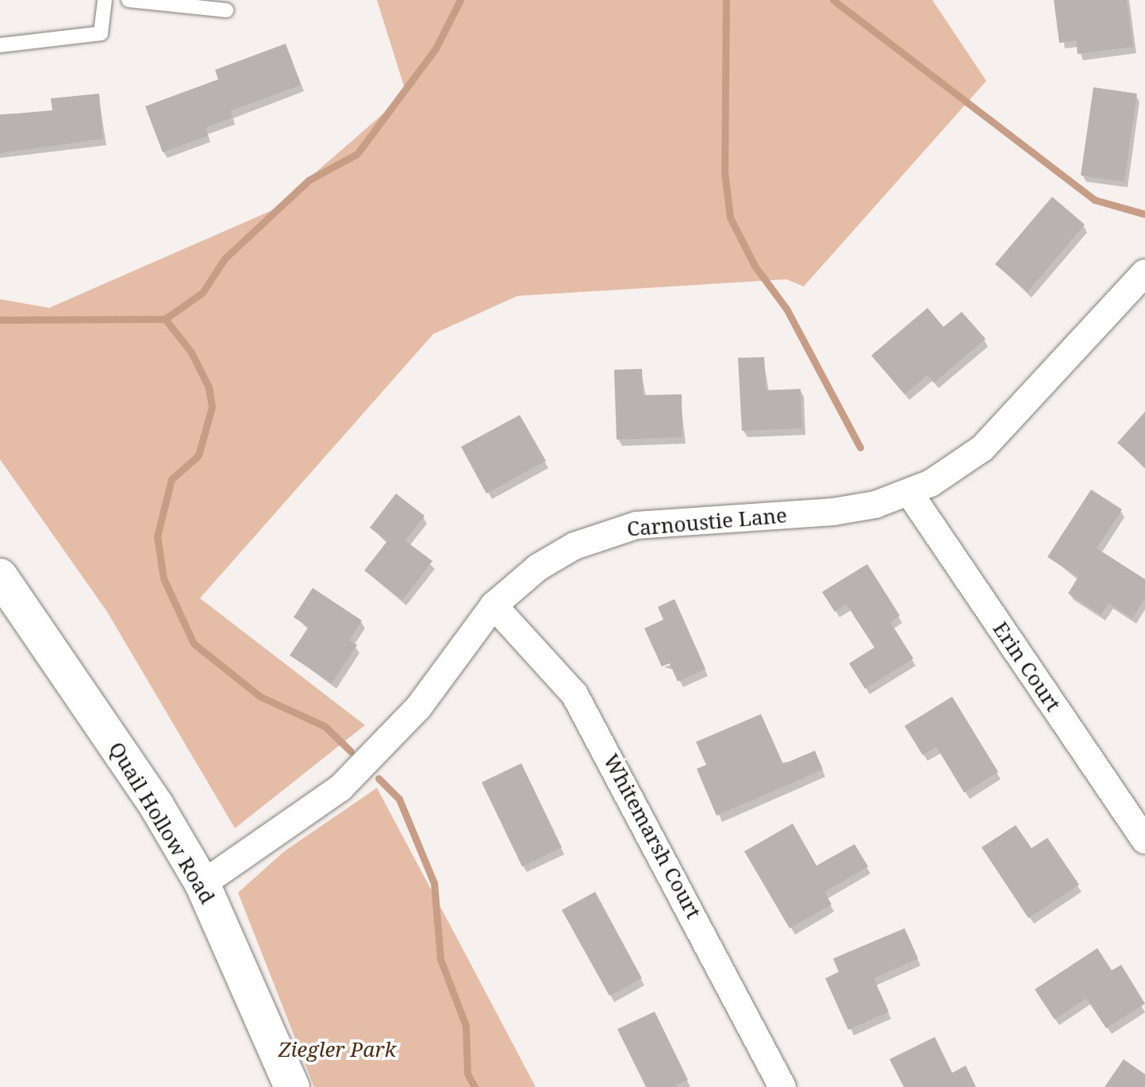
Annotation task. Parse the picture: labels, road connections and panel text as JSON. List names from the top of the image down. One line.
{"streets":{"main road":["Quail Hollow Road"],"street":["Carnoustie Lane","Erin Court","Whitemarsh Court"]},"crossings":[["Carnoustie Lane","Erin Court"],["Carnoustie Lane","Quail Hollow Road"],["Carnoustie Lane","Whitemarsh Court"]],"parks":["Ziegler Park"]}
